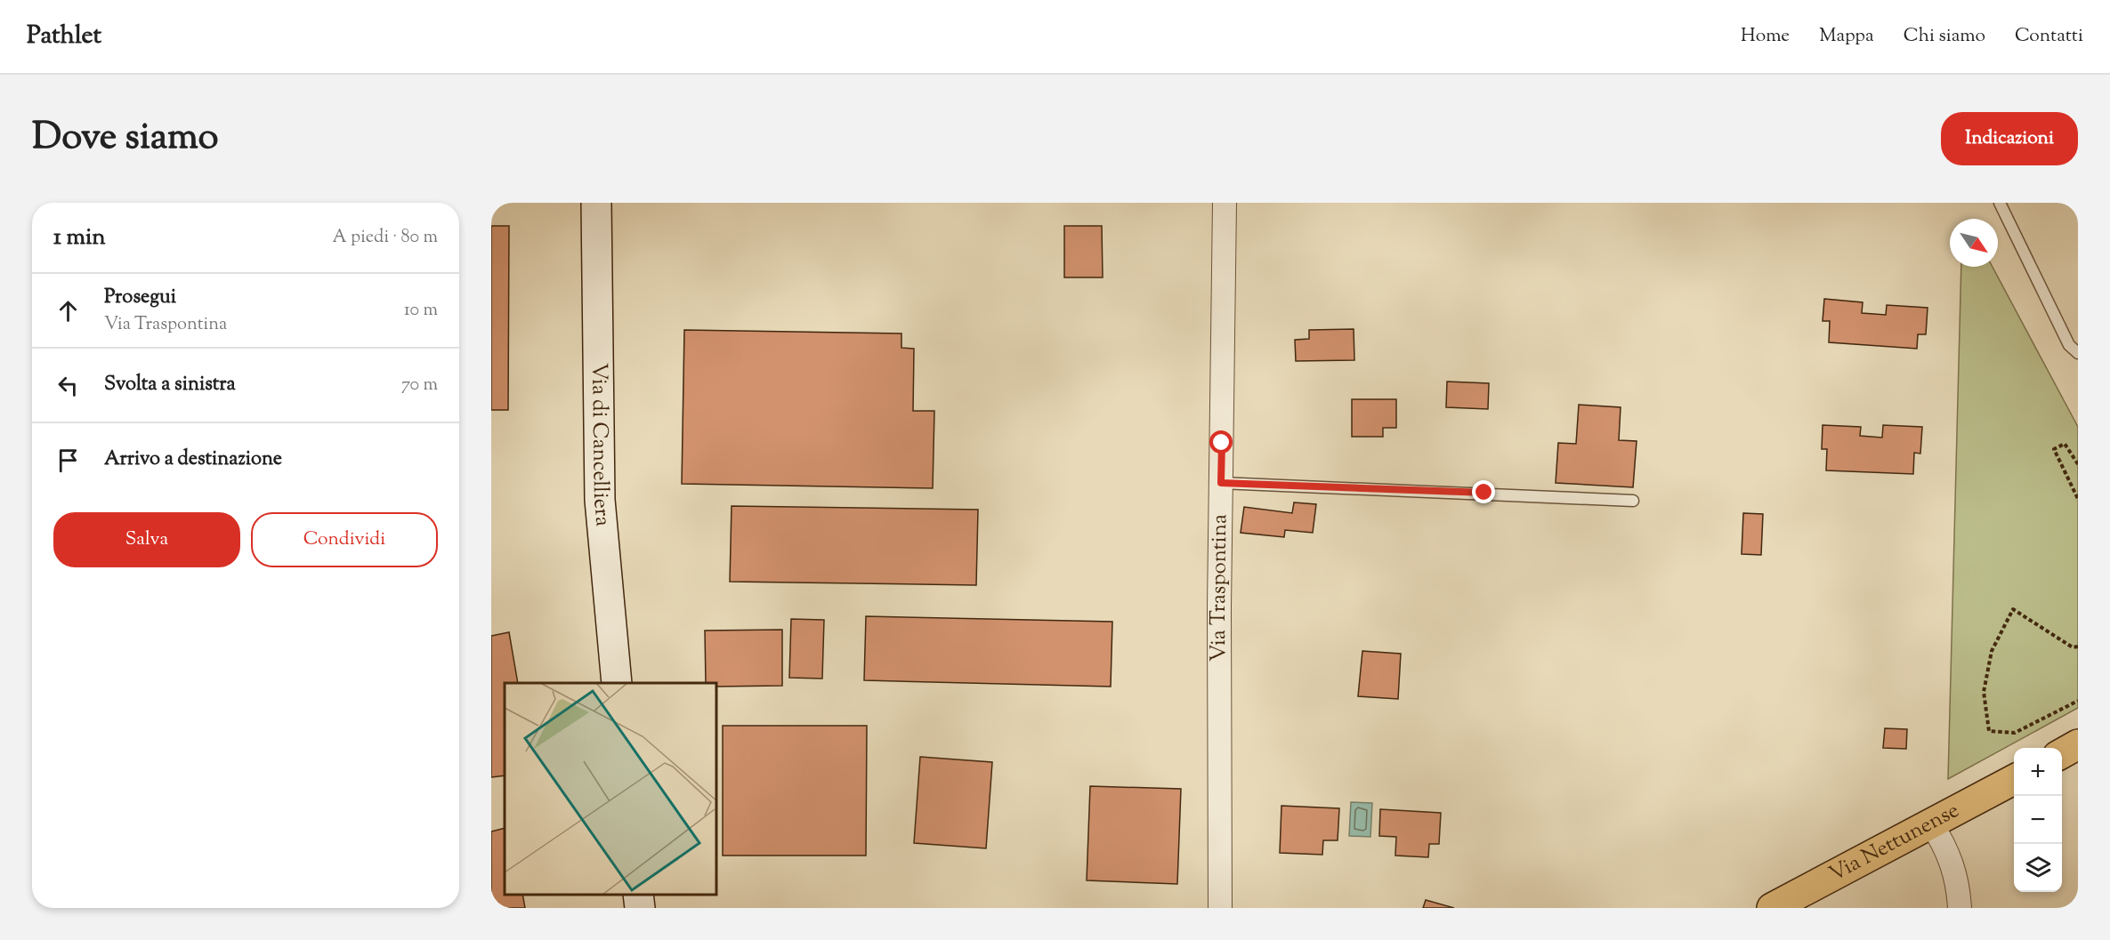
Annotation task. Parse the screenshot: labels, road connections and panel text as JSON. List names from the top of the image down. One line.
{"streets":{"main road":["Via Nettunense"],"street":["Via di Cancelliera","Via Traspontina"]},"north":"bottom right","page":{"header":"Pathlet","nav":["Home","Mappa","Chi siamo","Contatti"],"title":"Dove siamo","buttons":["Indicazioni",["Salva","Condividi"]],"heading":["1 min","A piedi · 80 m"],"list":[["Prosegui","Via Traspontina","10 m"],["Svolta a sinistra","70 m"],"Arrivo a destinazione"],"map_buttons":["+","−"]}}
